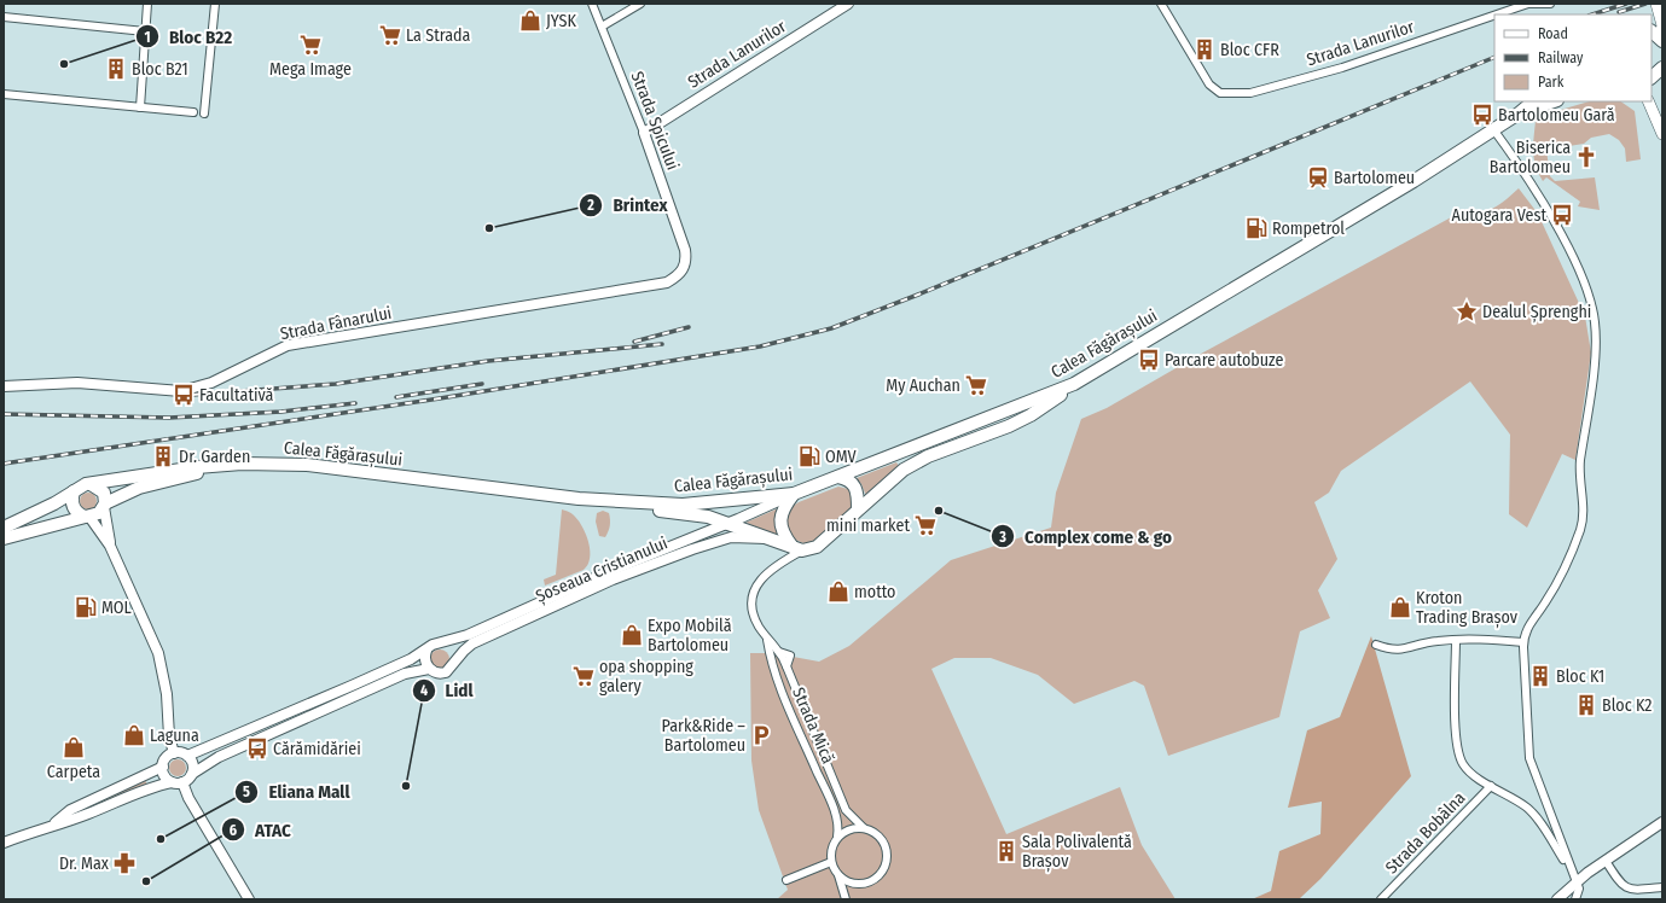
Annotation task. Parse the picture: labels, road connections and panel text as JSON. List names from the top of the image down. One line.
{"streets":{"main road":["Calea Făgărașului"],"street":["Strada Lanurilor","Strada Spicului","Strada Fânarului","Șoseaua Cristianului","Strada Mică","Strada Bobâlna"]},"crossings":[["Strada Lanurilor","Strada Spicului"],["Strada Spicului","Strada Fânarului"],["Calea Făgărașului","Șoseaua Cristianului"]],"places":{"shop":["JYSK","motto","Kroton Trading Brașov","Expo Mobilă Bartolomeu","Laguna","Carpeta"],"supermarket":["La Strada","Mega Image","My Auchan","mini market","opa shopping galery"],"building":["Bloc CFR","Bloc B21","Dr. Garden","Bloc K1","Bloc K2","Sala Polivalentă Brașov"],"other":["Bloc B22","Brintex","Complex come & go","Lidl","Eliana Mall","ATAC"],"bus stop":["Bartolomeu Gară","Autogara Vest","Parcare autobuze","Facultativă","Cărămidăriei"],"church":["Biserica Bartolomeu"],"station":["Bartolomeu"],"fuel station":["Rompetrol","OMV","MOL"],"place":["Dealul Șprenghi"],"parking":["Park&Ride – Bartolomeu"],"pharmacy":["Dr. Max"]},"legend":["Road","Railway","Park"]}
